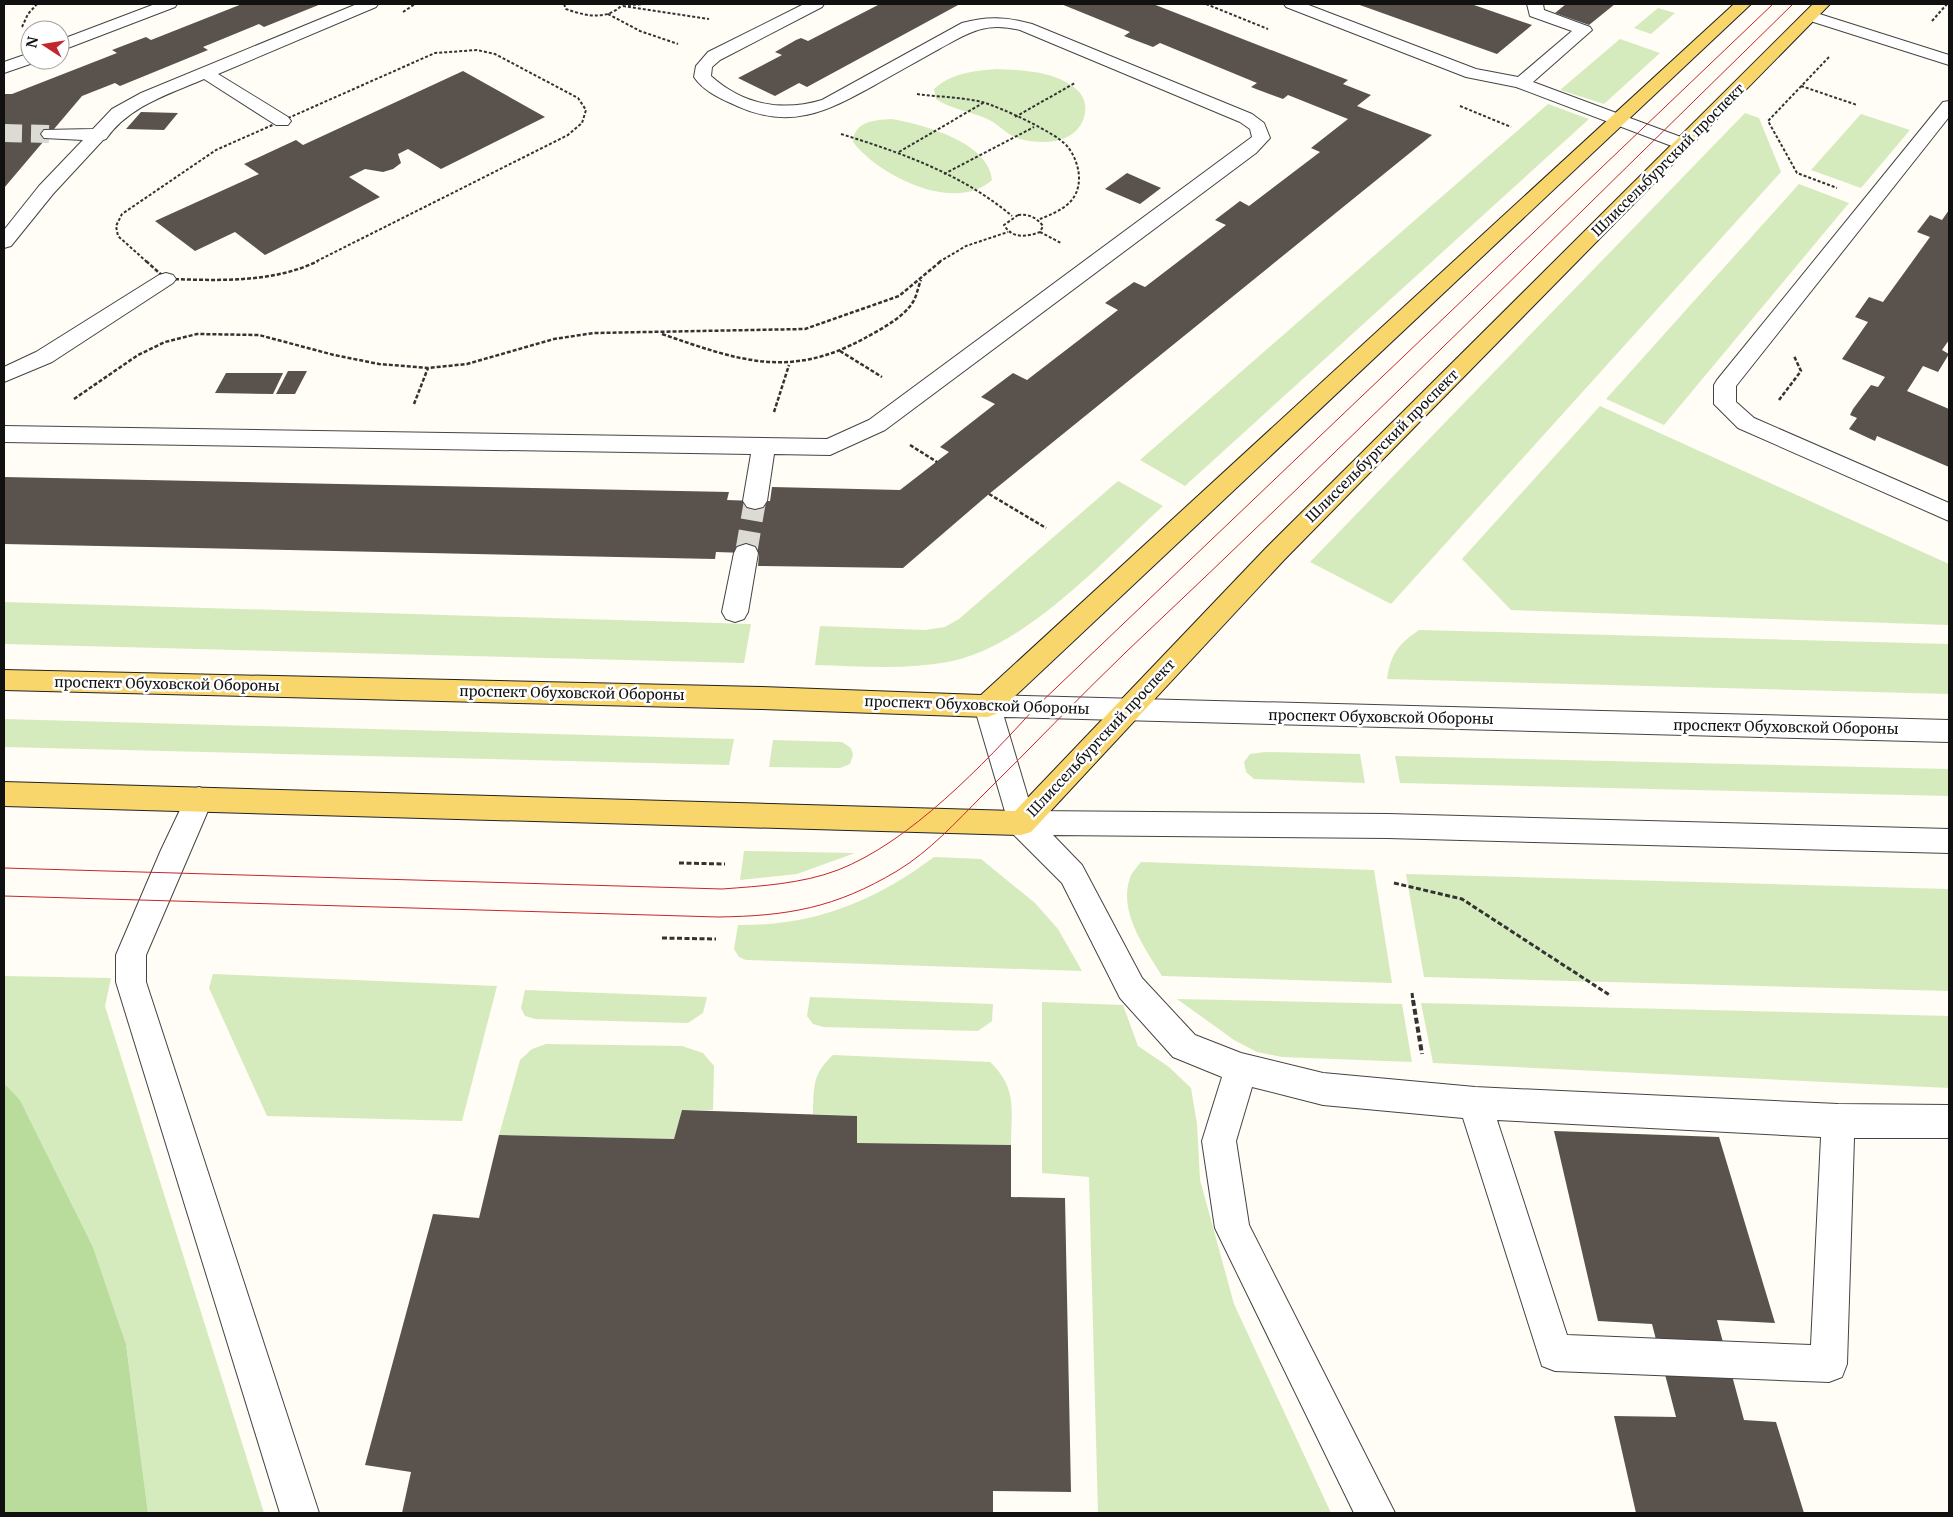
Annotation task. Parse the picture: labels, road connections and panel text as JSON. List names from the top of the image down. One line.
{"streets":{"main road":["Шлиссельбургский проспект","проспект Обуховской Обороны"]},"crossings":[["Шлиссельбургский проспект","проспект Обуховской Обороны"]],"north":"left"}
